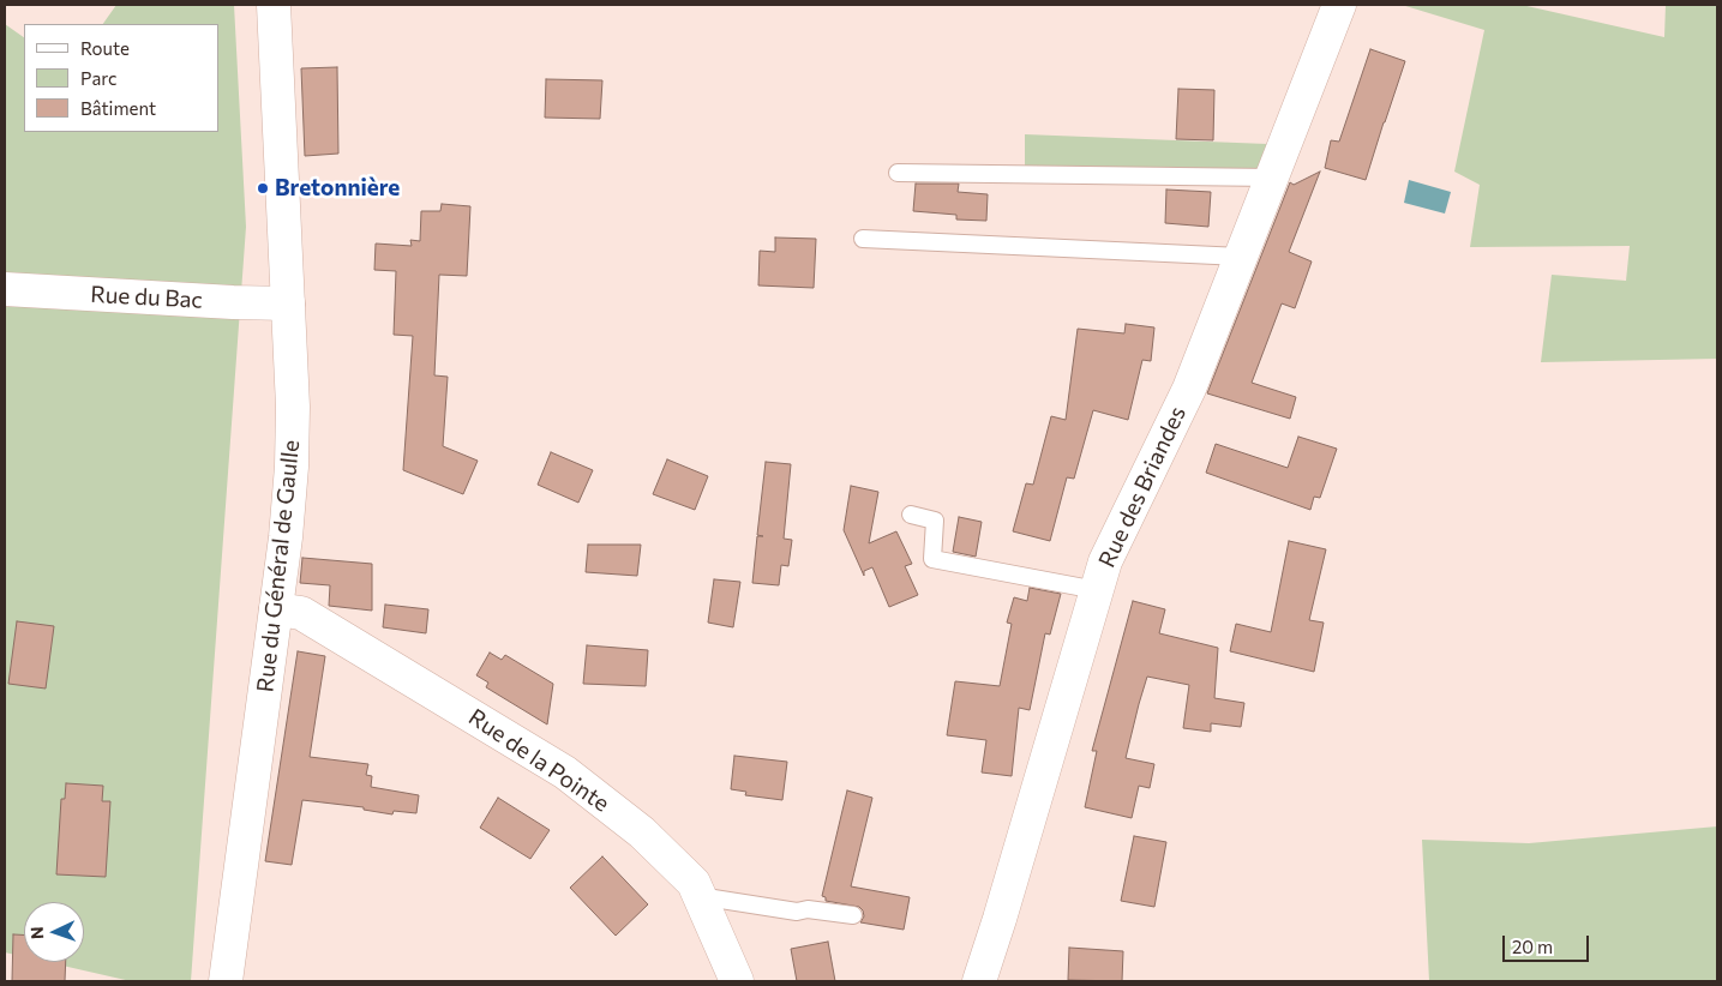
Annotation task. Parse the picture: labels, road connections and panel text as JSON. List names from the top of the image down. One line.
{"streets":{"street":["Rue du Bac","Rue des Briandes","Rue du Général de Gaulle","Rue de la Pointe"]},"crossings":[["Rue du Bac","Rue du Général de Gaulle"],["Rue du Général de Gaulle","Rue de la Pointe"]],"places":["Bretonnière"],"legend":["Route","Parc","Bâtiment"],"scale_bar":"20 m","north":"left"}
